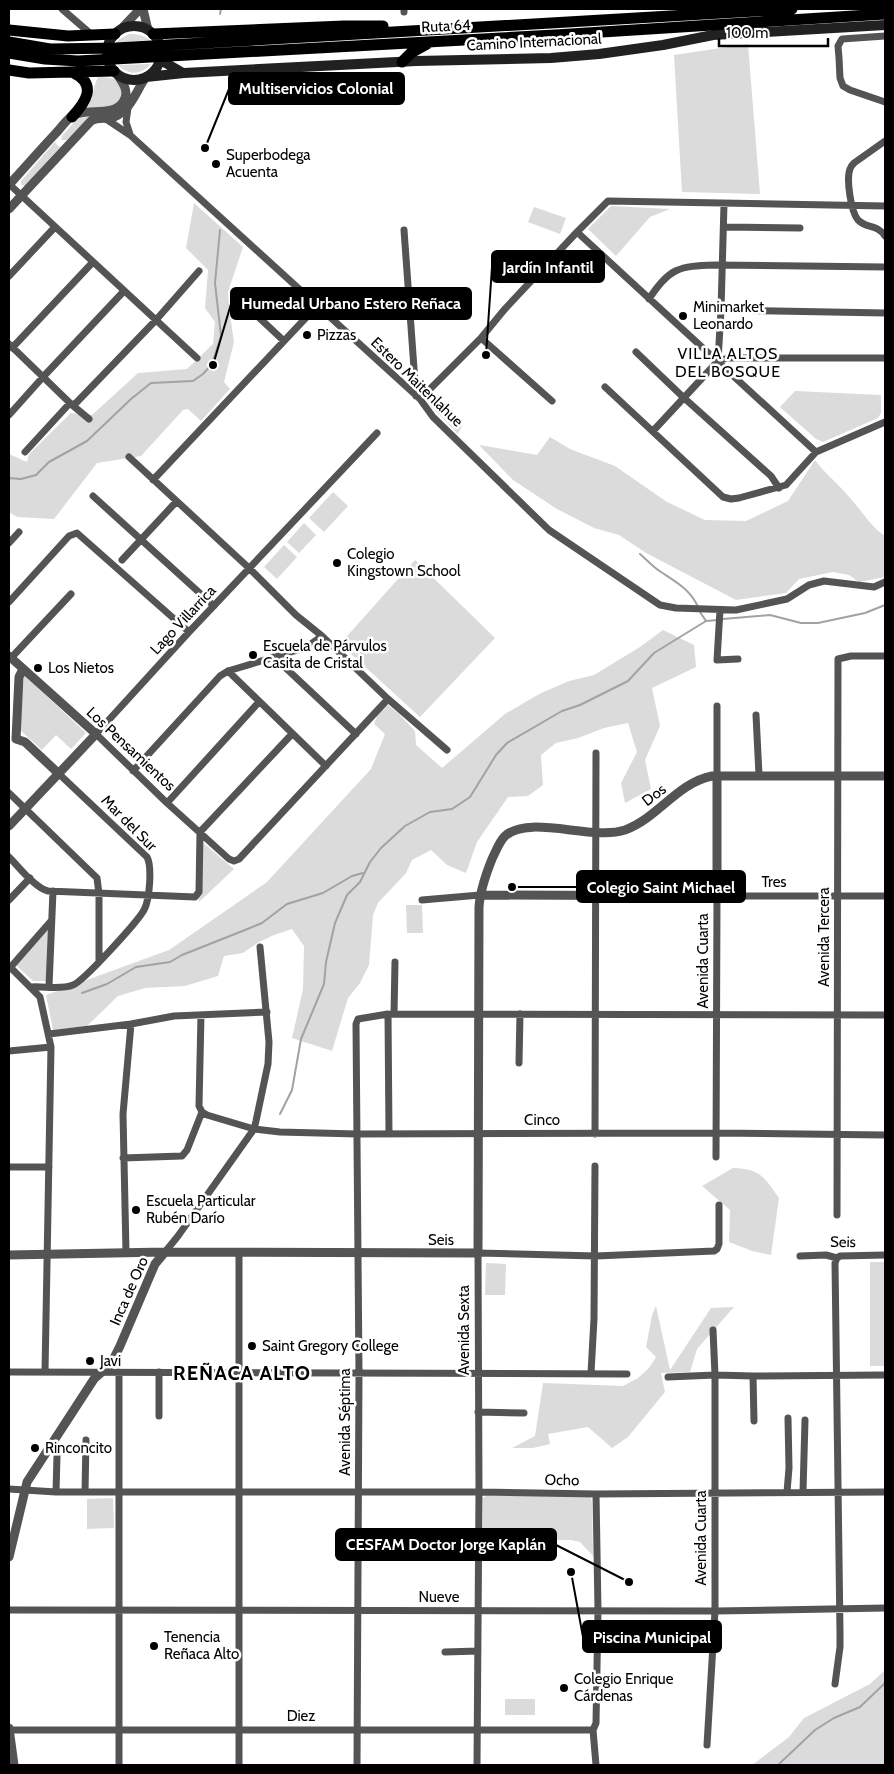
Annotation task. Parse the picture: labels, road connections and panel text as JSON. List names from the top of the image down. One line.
{"streets":{"highway":["Ruta 64"],"main road":["Camino Internacional"],"street":["Estero Maitenlahue","Lago Villarrica","Los Pensamientos","Dos","Mar del Sur","Tres","Avenida Tercera","Avenida Cuarta","Cinco","Seis","Inca de Oro","Avenida Sexta","Avenida Séptima","Ocho","Nueve","Diez"]},"crossings":[["Lago Villarrica","Los Pensamientos"],["Lago Villarrica","Mar del Sur"],["Dos","Tres"],["Dos","Avenida Tercera"],["Dos","Avenida Cuarta"],["Dos","Avenida Sexta"],["Tres","Avenida Tercera"],["Tres","Avenida Cuarta"],["Tres","Avenida Sexta"],["Avenida Tercera","Cinco"],["Avenida Cuarta","Cinco"],["Avenida Cuarta","Ocho"],["Avenida Cuarta","Nueve"],["Cinco","Inca de Oro"],["Cinco","Avenida Sexta"],["Cinco","Avenida Séptima"],["Seis","Inca de Oro"],["Seis","Avenida Sexta"],["Seis","Avenida Séptima"],["Inca de Oro","Ocho"],["Avenida Sexta","Ocho"],["Avenida Sexta","Nueve"],["Avenida Sexta","Diez"],["Avenida Séptima","Ocho"],["Avenida Séptima","Nueve"],["Avenida Séptima","Diez"]],"districts":["VILLA ALTOS DEL BOSQUE","REÑACA ALTO"],"places":["Multiservicios Colonial","Superbodega Acuenta","Minimarket Leonardo","Pizzas","Jardín Infantil","Humedal Urbano Estero Reñaca","Colegio Kingstown School","Escuela de Párvulos Casita de Cristal","Los Nietos","Colegio Saint Michael","Escuela Particular Rubén Darío","Saint Gregory College","Javi","Rinconcito","Piscina Municipal","CESFAM Doctor Jorge Kaplán","Tenencia Reñaca Alto","Colegio Enrique Cárdenas"],"scale_bar":"100 m"}
